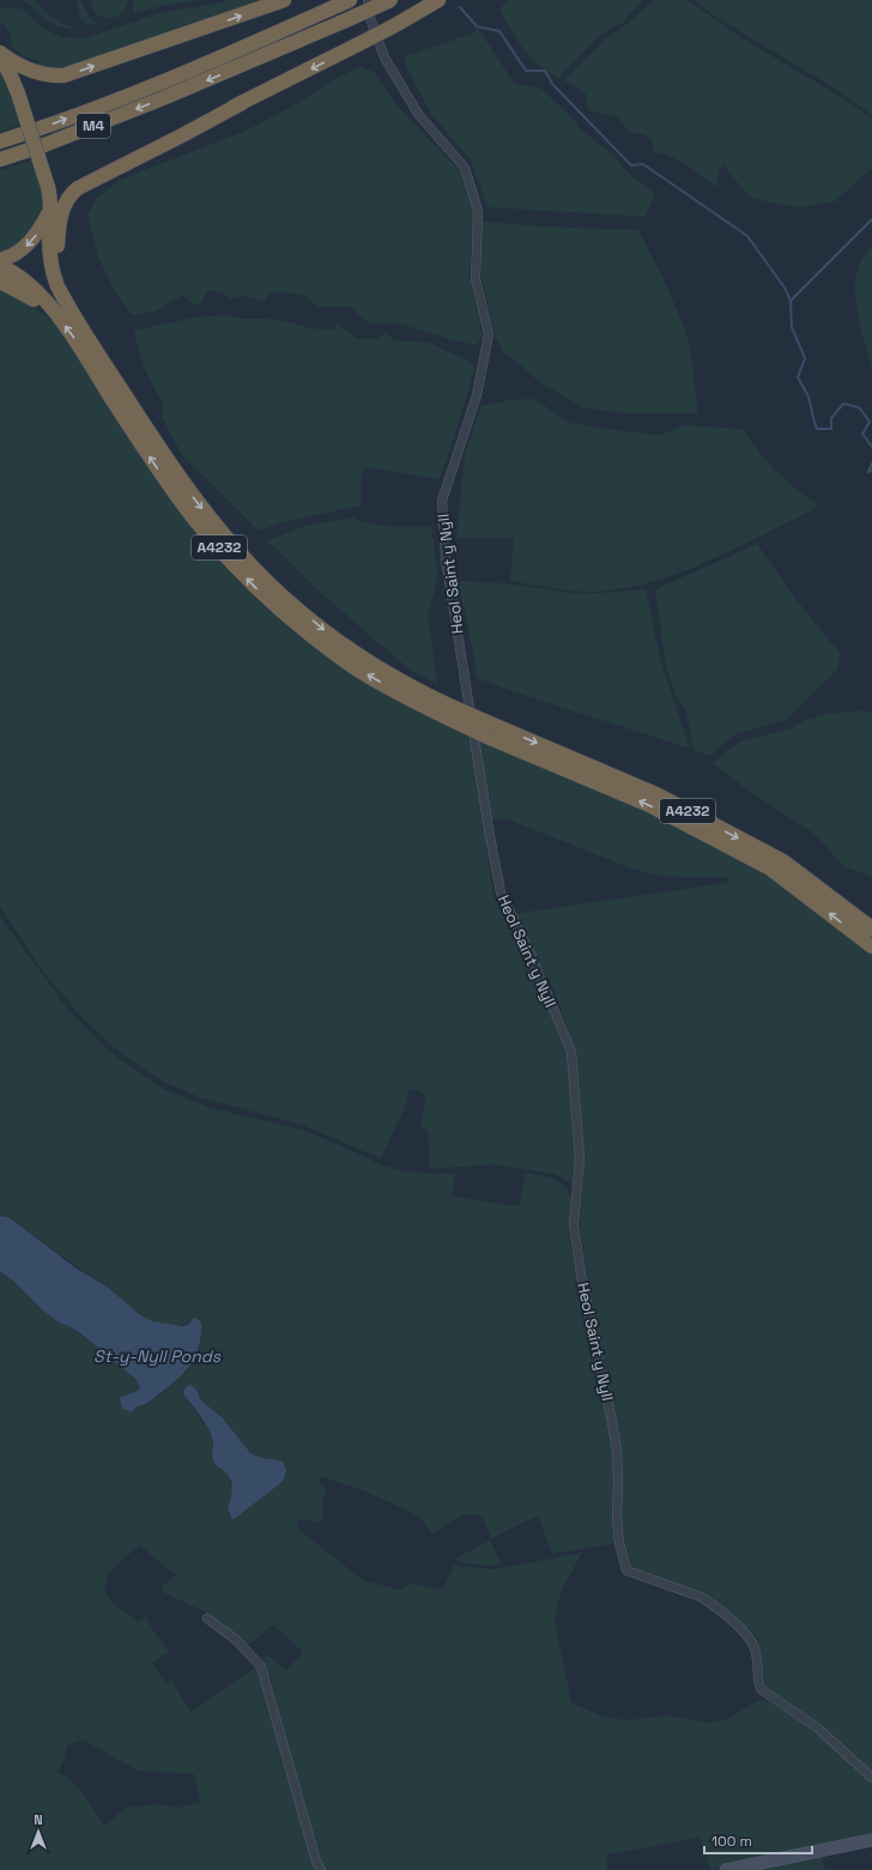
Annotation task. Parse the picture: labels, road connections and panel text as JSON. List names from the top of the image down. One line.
{"streets":{"highway":["M4","A4232"],"street":["Heol Saint y Nyll"]},"water":["St-y-Nyll Ponds"],"scale_bar":"100 m","north":"top"}
